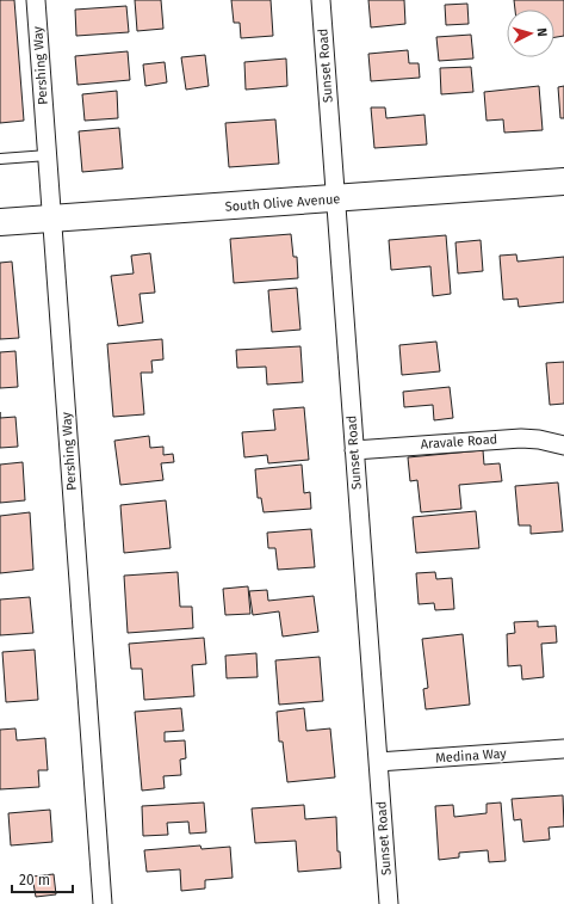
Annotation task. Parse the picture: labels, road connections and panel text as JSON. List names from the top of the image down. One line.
{"streets":{"street":["Pershing Way","Sunset Road","South Olive Avenue","Aravale Road","Medina Way"]},"crossings":[["Pershing Way","South Olive Avenue"],["Sunset Road","South Olive Avenue"],["Sunset Road","Aravale Road"],["Sunset Road","Medina Way"]],"scale_bar":"20 m","north":"right"}
